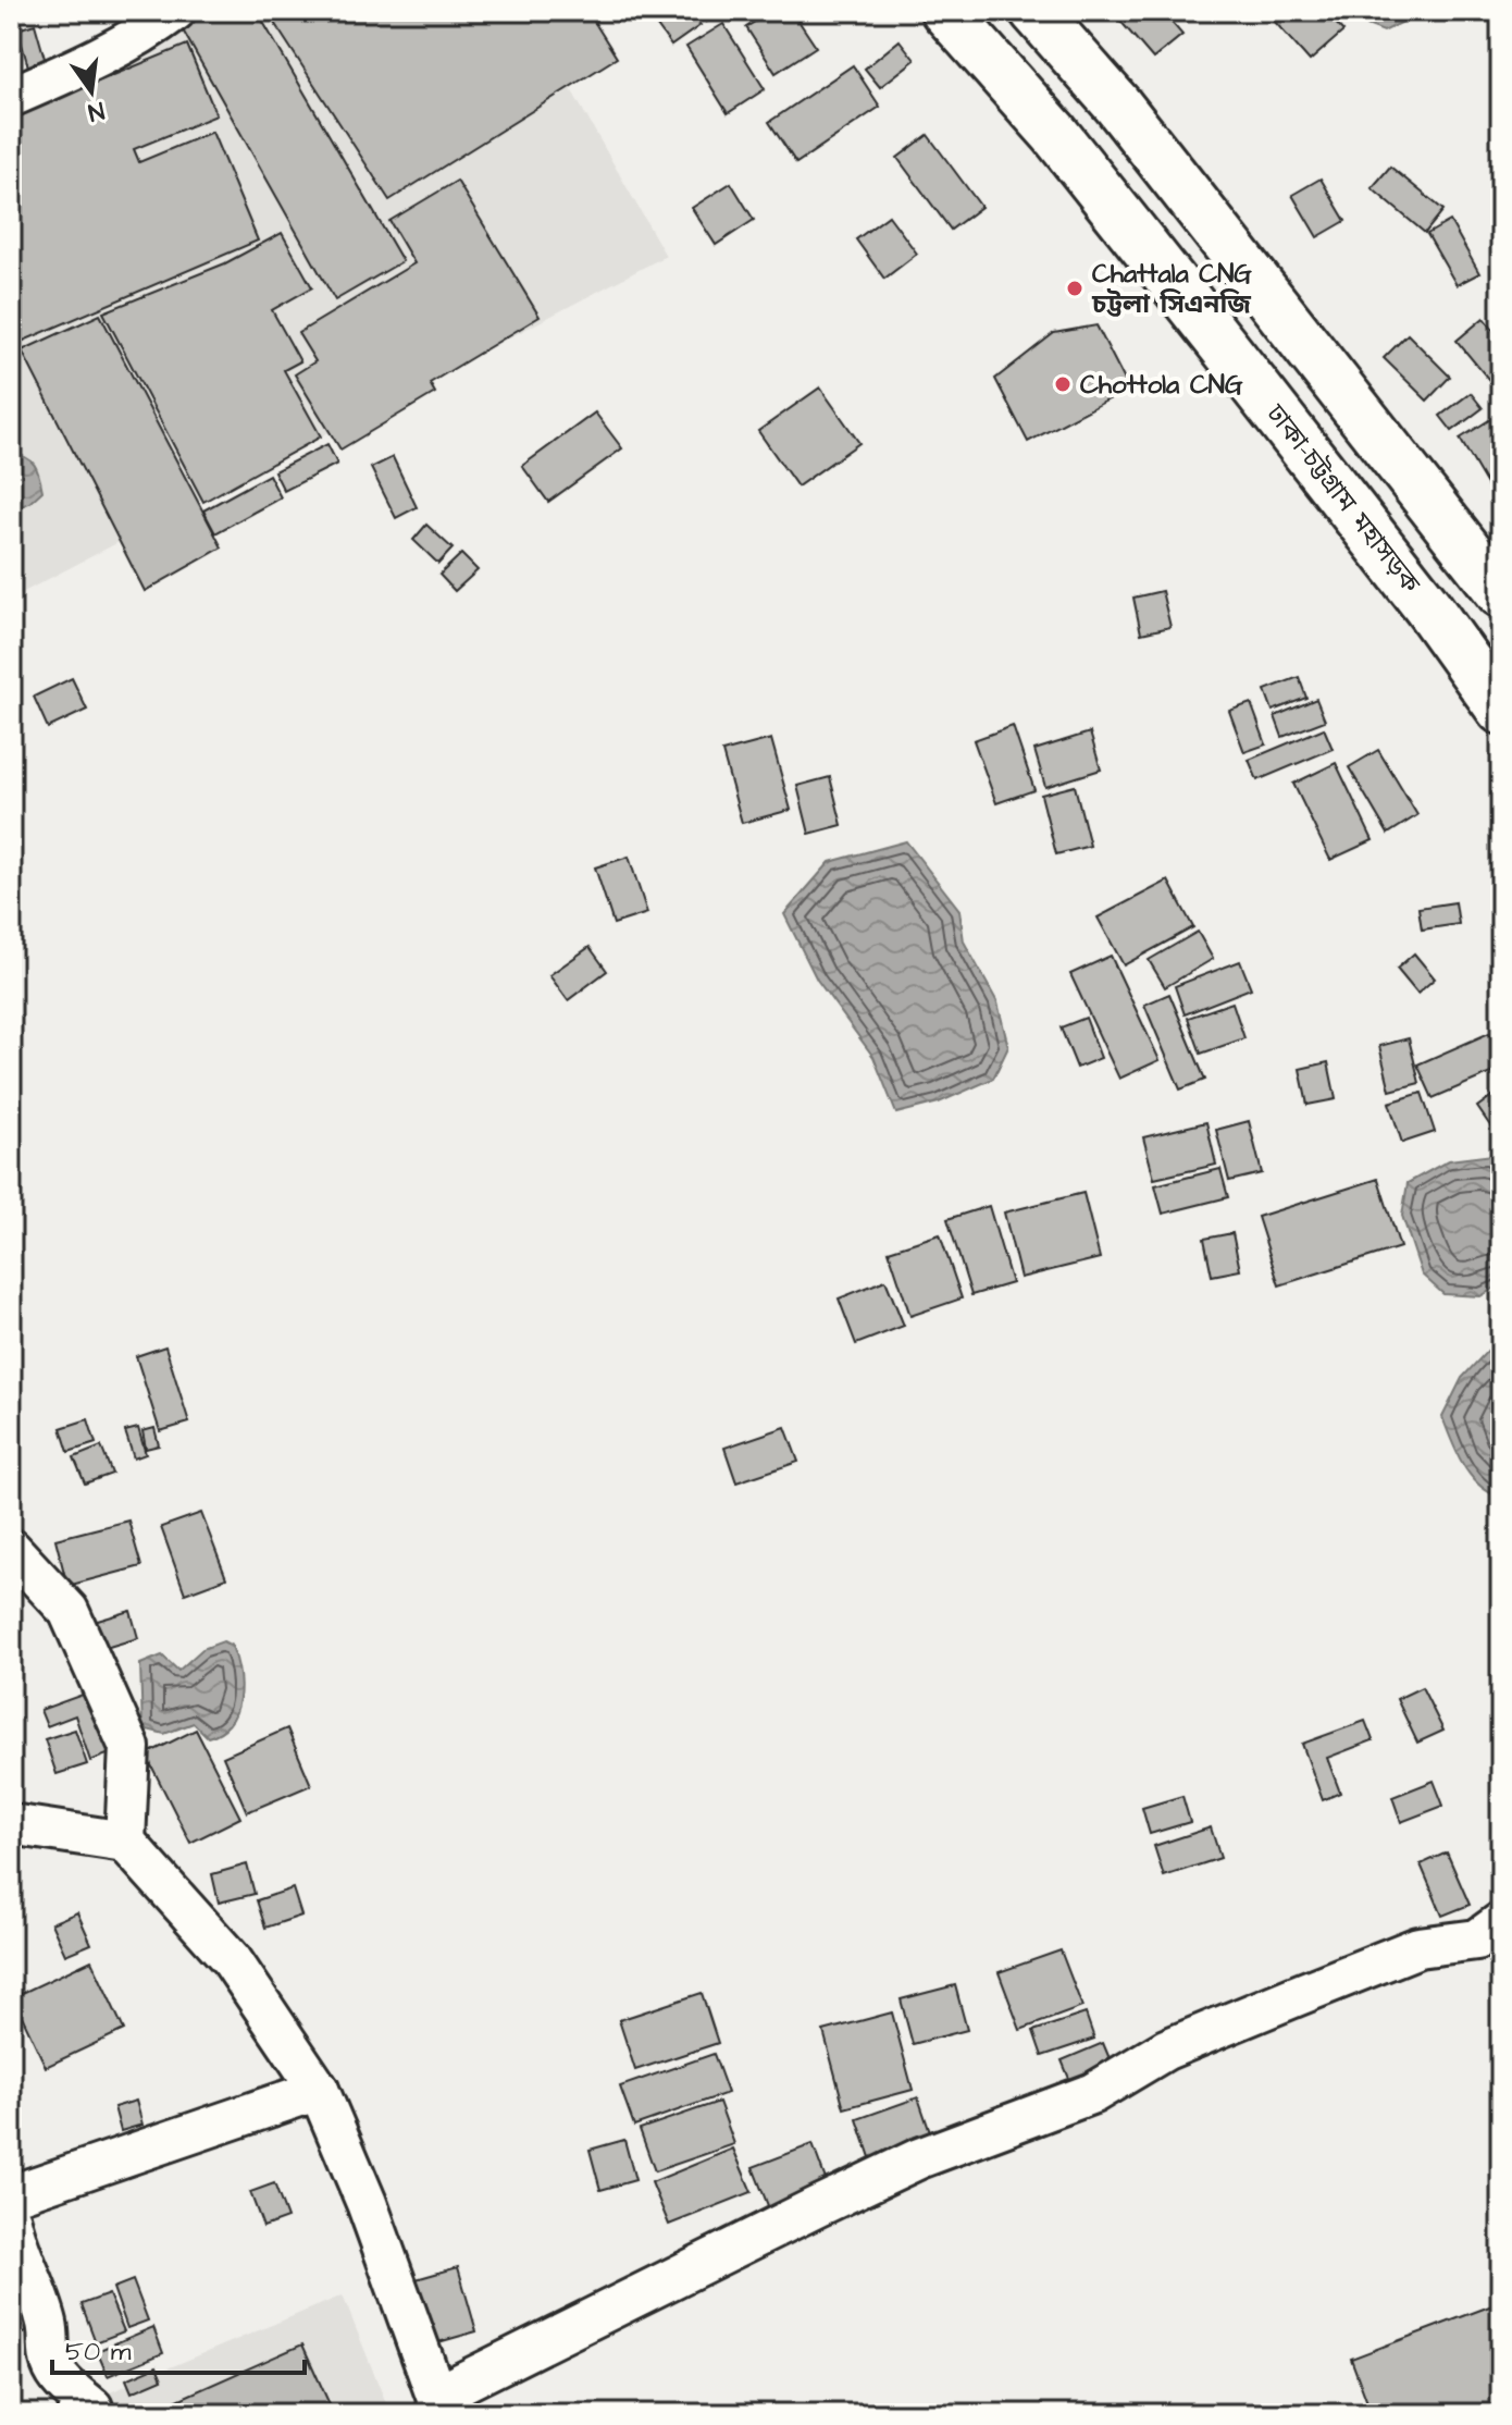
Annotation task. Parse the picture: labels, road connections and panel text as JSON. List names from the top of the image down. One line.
{"streets":{"highway":["ঢাকা-চট্টগ্রাম মহাসড়ক"]},"places":["Chattala CNG চট্টলা সিএনজি","Chottola CNG"],"scale_bar":"50 m","north":"bottom"}
